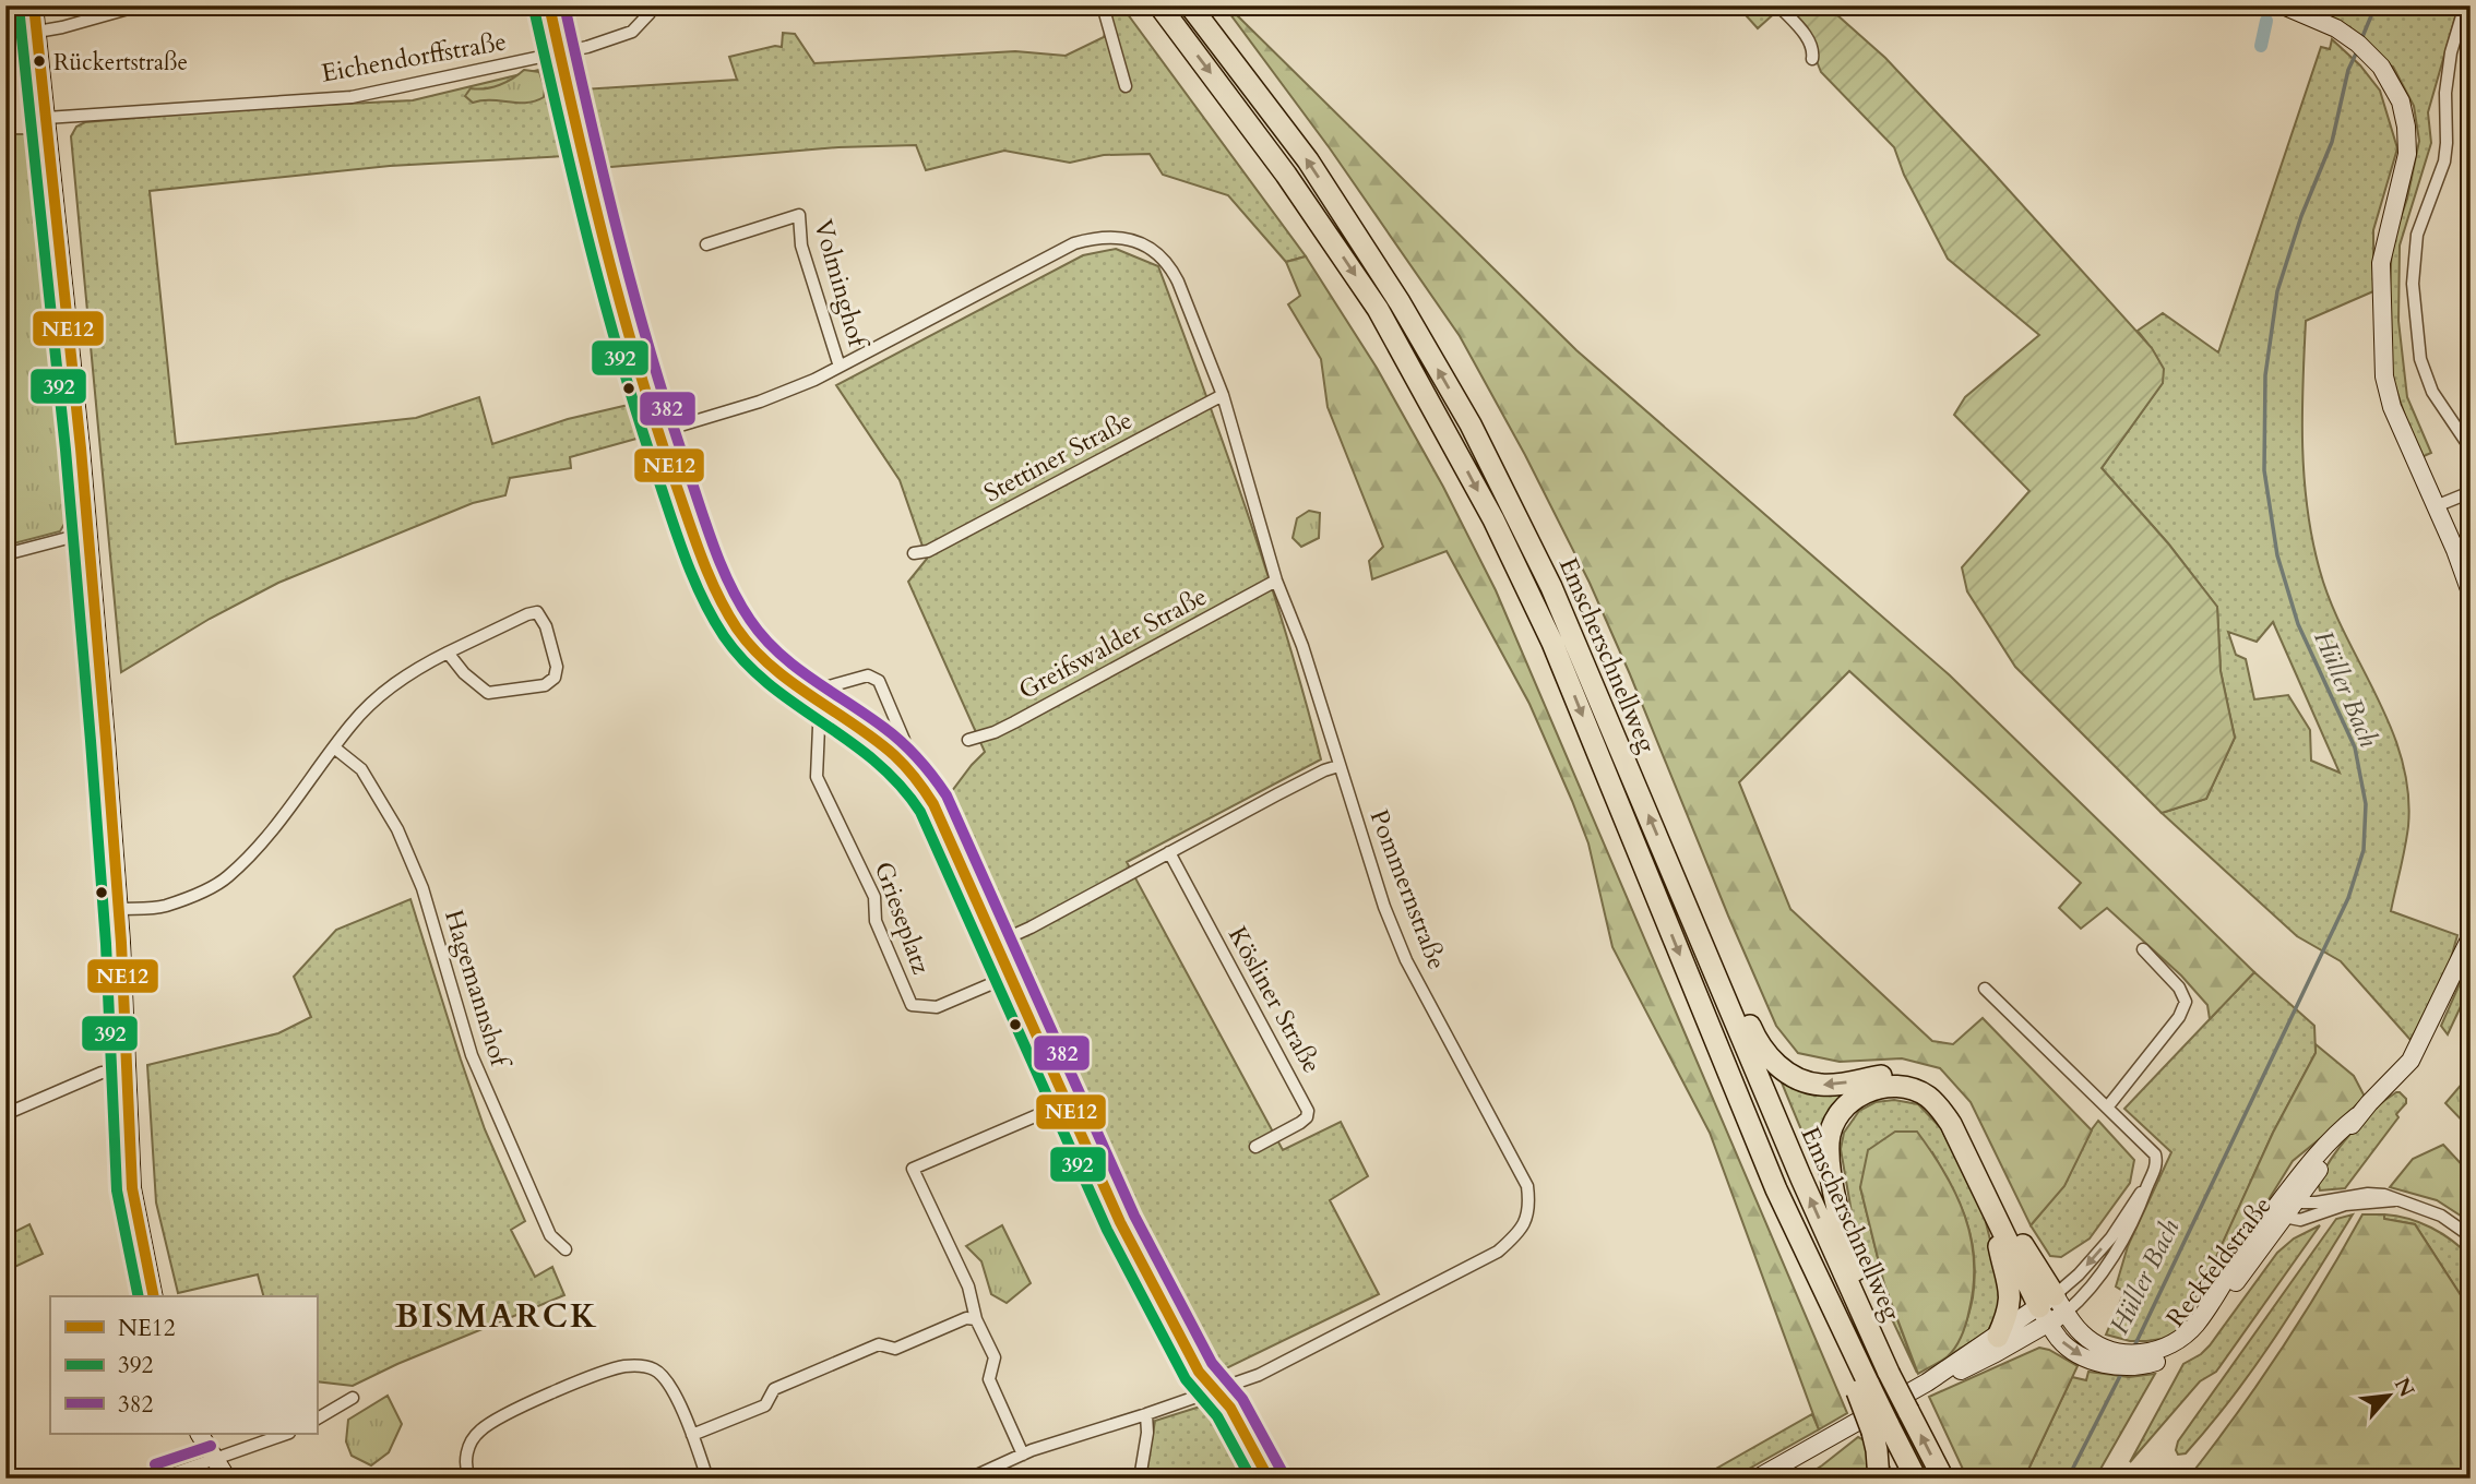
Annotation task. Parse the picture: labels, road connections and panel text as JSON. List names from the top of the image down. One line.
{"streets":{"highway":["Emscherschnellweg"],"street":["Eichendorffstraße","Volminghof","Stettiner Straße","Greifswalder Straße","Pommernstraße","Grieseplatz","Hagemannshof","Kösliner Straße","Reckfeldstraße"]},"crossings":[["Volminghof","Pommernstraße"],["Stettiner Straße","Pommernstraße"],["Greifswalder Straße","Pommernstraße"]],"districts":["BISMARCK"],"water":["Hüller Bach"],"places":["Rückertstraße"],"lines":["transit line NE12","transit line 382","transit line 392"],"legend":["NE12","392","382"],"north":"top right"}
